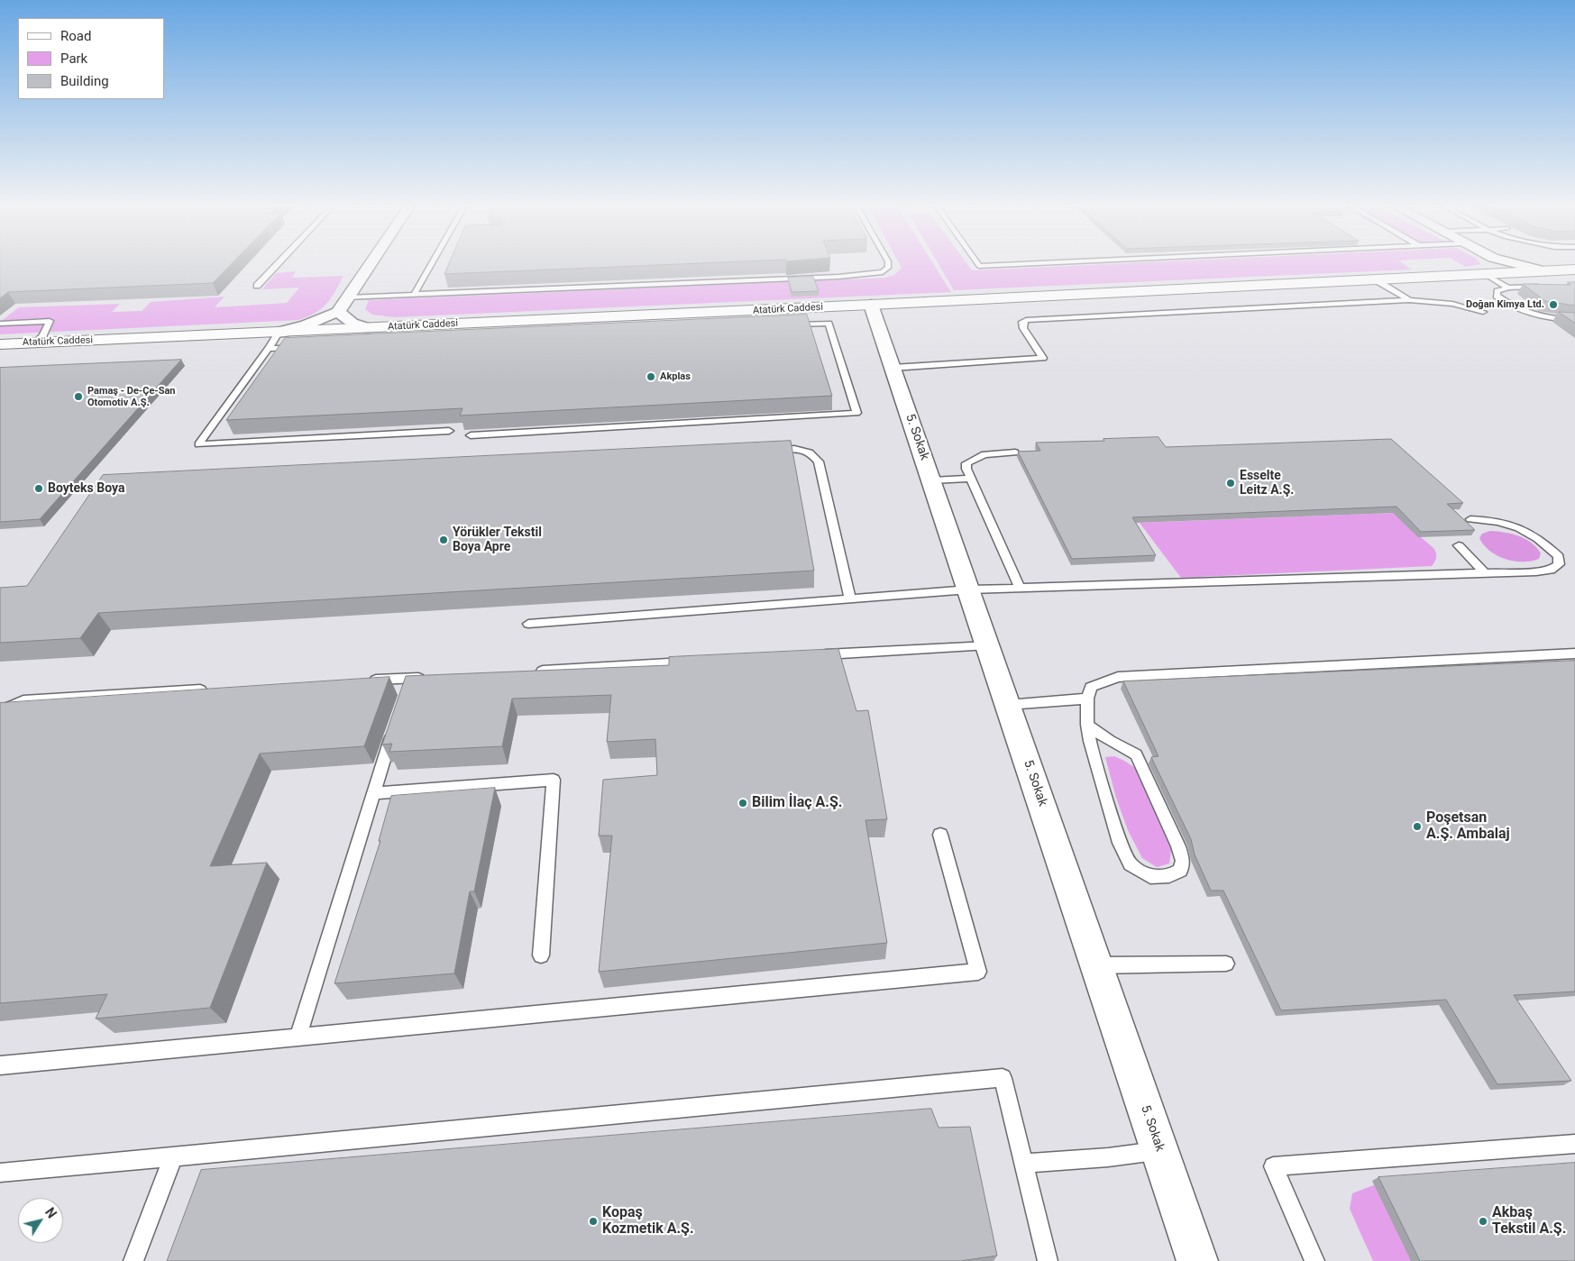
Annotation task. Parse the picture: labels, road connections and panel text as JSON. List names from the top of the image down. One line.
{"streets":{"street":["Atatürk Caddesi","5. Sokak"]},"crossings":[["Atatürk Caddesi","5. Sokak"]],"places":["Doğan Kimya Ltd.","Akplas","Pamaş - De-Çe-San Otomotiv A.Ş.","Esselte Leitz A.Ş.","Boyteks Boya","Yörükler Tekstil Boya Apre","Bilim İlaç A.Ş.","Poşetsan A.Ş. Ambalaj","Kopaş Kozmetik A.Ş.","Akbaş Tekstil A.Ş."],"legend":["Road","Park","Building"],"north":"top right"}
